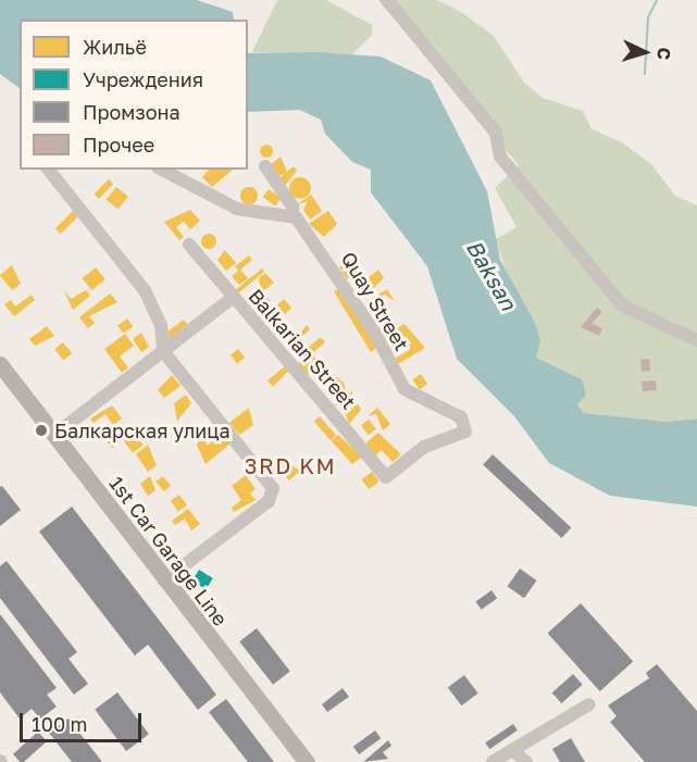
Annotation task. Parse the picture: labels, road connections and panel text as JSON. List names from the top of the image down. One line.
{"streets":{"main road":["1st Car Garage Line"],"street":["Quay Street","Balkarian Street"]},"crossings":[["Quay Street","Balkarian Street"],["Balkarian Street","1st Car Garage Line"]],"districts":["3RD KM"],"water":["Baksan"],"places":["Балкарская улица"],"legend":["Жильё","Учреждения","Промзона","Прочее"],"scale_bar":"100 m","north":"right"}
